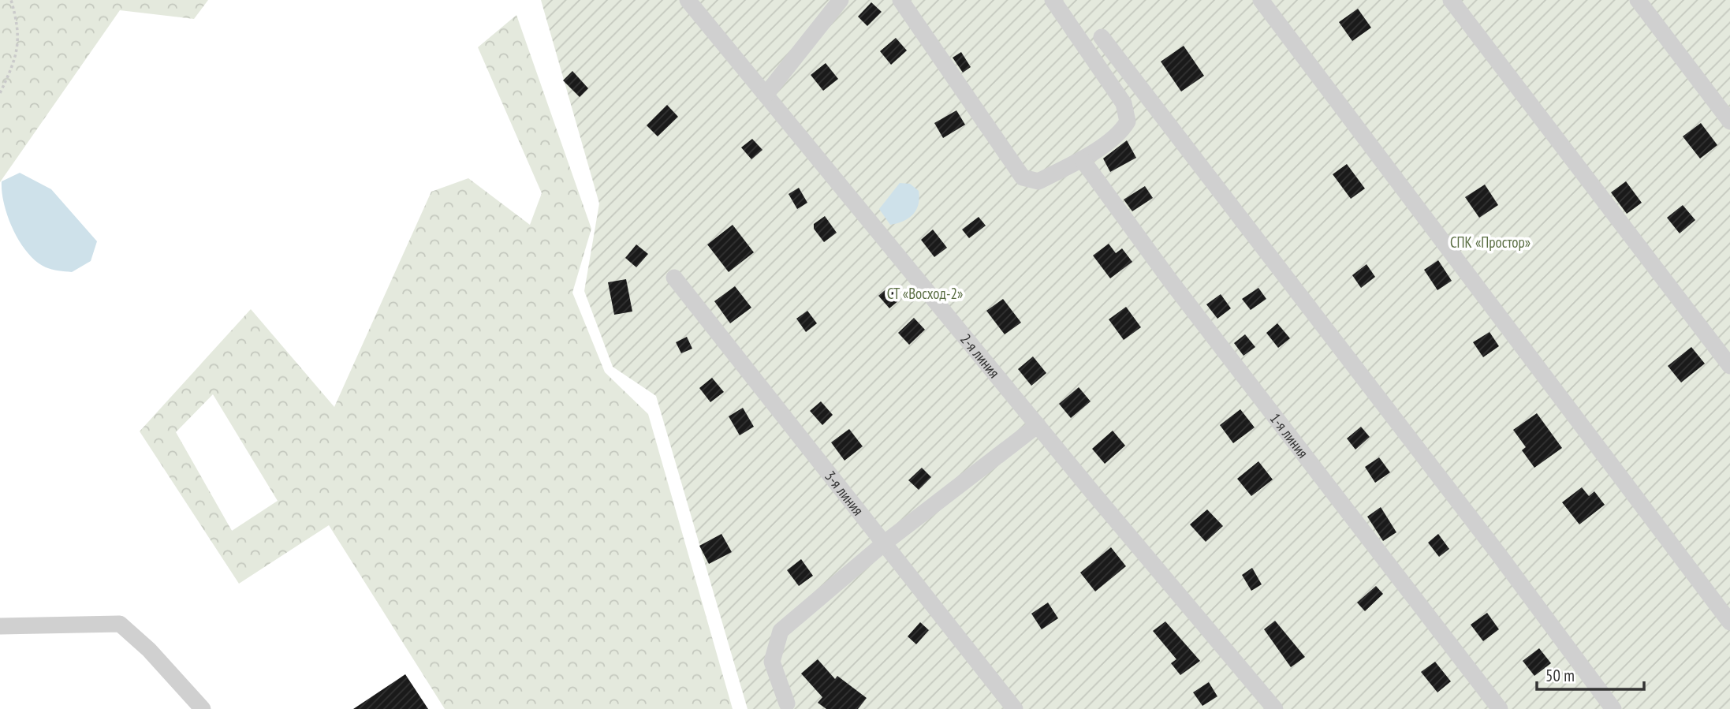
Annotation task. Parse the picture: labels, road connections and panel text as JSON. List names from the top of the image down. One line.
{"streets":{"street":["2-я линия","1-я линия","3-я линия"]},"parks":["СПК «Простор»","СТ «Восход-2»"],"scale_bar":"50 m"}
